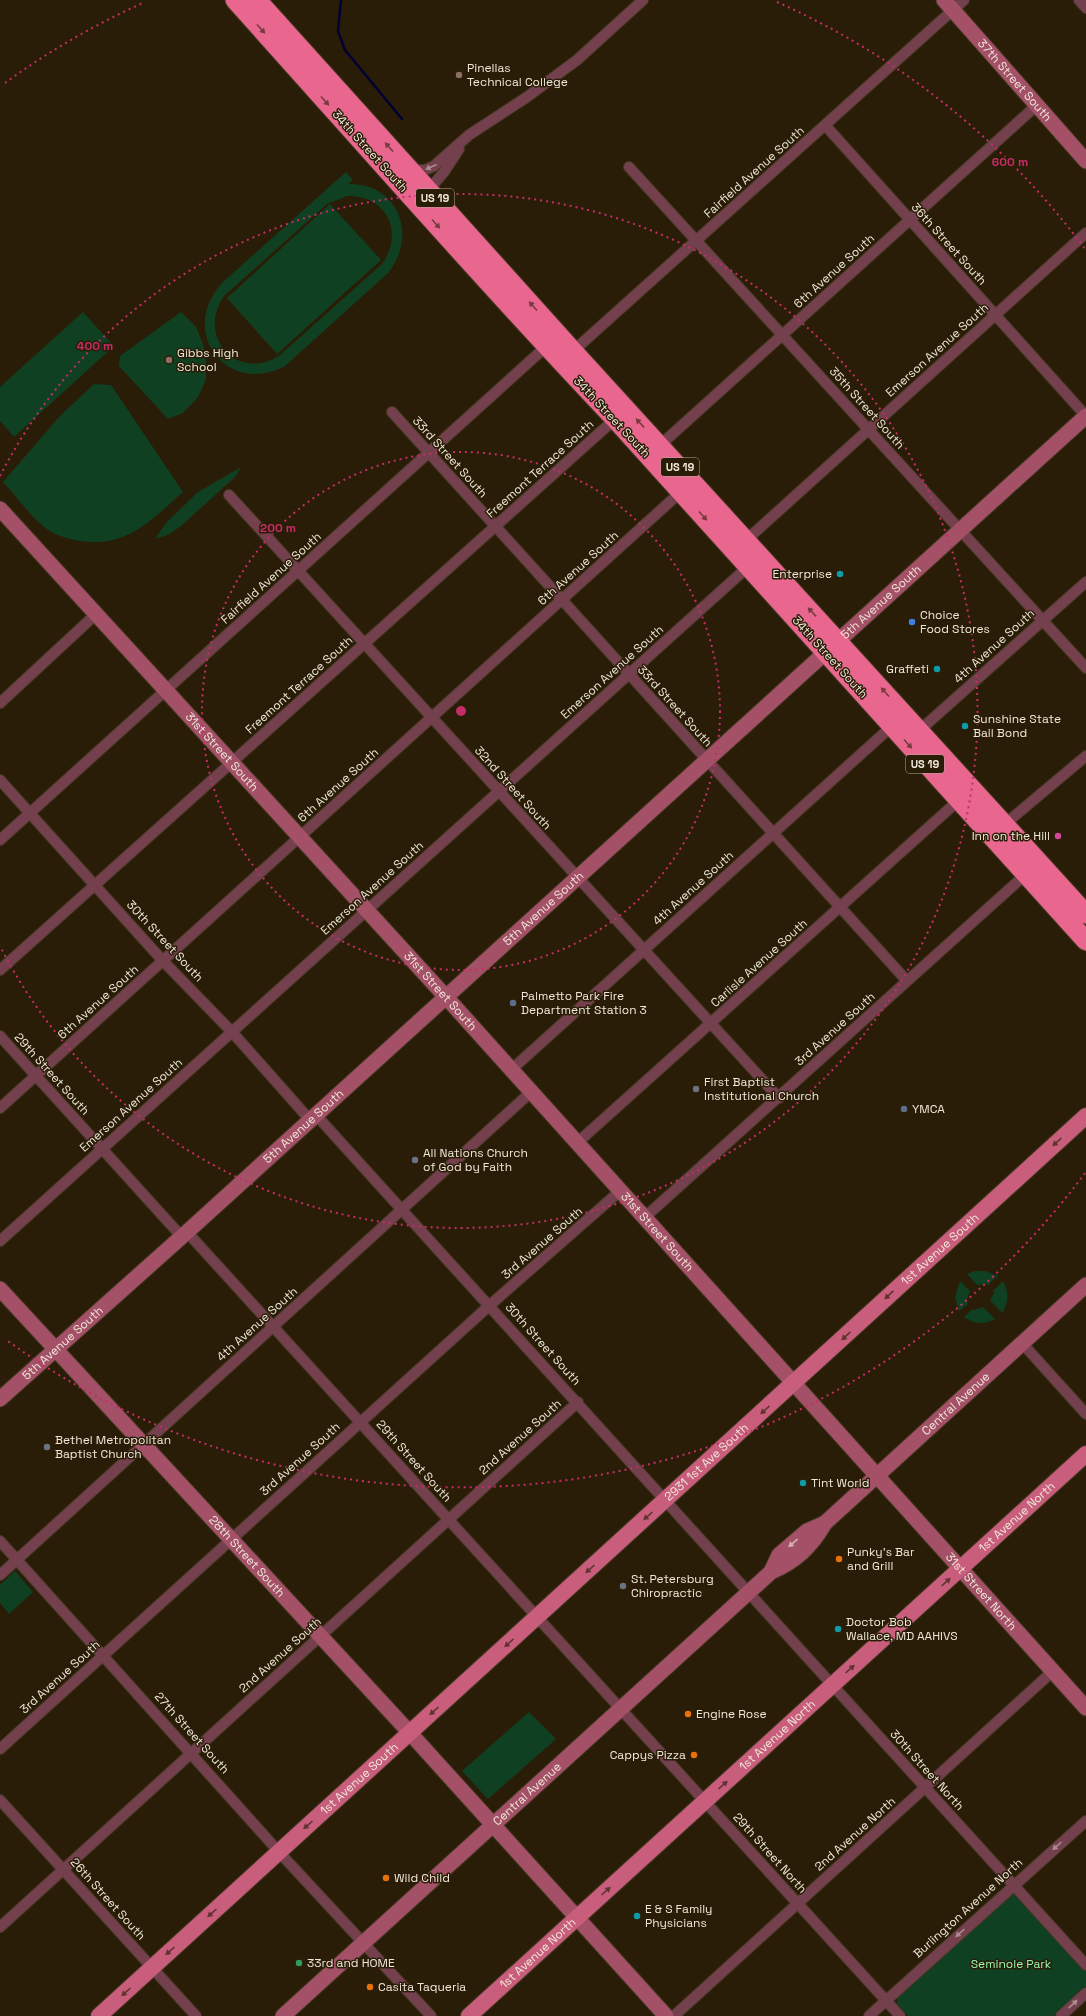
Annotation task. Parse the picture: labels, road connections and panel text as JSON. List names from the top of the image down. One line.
{"streets":{"highway":["34th Street South","US 19"],"main road":["1st Avenue South","2931 1st Ave South","1st Avenue North"],"street":["37th Street South","Fairfield Avenue South","36th Street South","6th Avenue South","Emerson Avenue South","35th Street South","33rd Street South","Freemont Terrace South","5th Avenue South","4th Avenue South","31st Street South","32nd Street South","30th Street South","Carlisle Avenue South","3rd Avenue South","29th Street South","Central Avenue","2nd Avenue South","28th Street South","31st Street North","27th Street South","30th Street North","2nd Avenue North","29th Street North","26th Street South","Burlington Avenue North"]},"crossings":[["37th Street South","Fairfield Avenue South"],["37th Street South","6th Avenue South"],["34th Street South","Fairfield Avenue South"],["34th Street South","6th Avenue South"],["34th Street South","Emerson Avenue South"],["34th Street South","Freemont Terrace South"],["34th Street South","5th Avenue South"],["34th Street South","4th Avenue South"],["34th Street South","Carlisle Avenue South"],["34th Street South","3rd Avenue South"],["Fairfield Avenue South","36th Street South"],["Fairfield Avenue South","35th Street South"],["Fairfield Avenue South","33rd Street South"],["Fairfield Avenue South","31st Street South"],["Fairfield Avenue South","32nd Street South"],["Fairfield Avenue South","30th Street South"],["36th Street South","6th Avenue South"],["36th Street South","Emerson Avenue South"],["36th Street South","5th Avenue South"],["6th Avenue South","35th Street South"],["6th Avenue South","33rd Street South"],["6th Avenue South","31st Street South"],["6th Avenue South","32nd Street South"],["6th Avenue South","30th Street South"],["6th Avenue South","29th Street South"],["Emerson Avenue South","35th Street South"],["Emerson Avenue South","33rd Street South"],["Emerson Avenue South","31st Street South"],["Emerson Avenue South","32nd Street South"],["Emerson Avenue South","30th Street South"],["Emerson Avenue South","29th Street South"],["35th Street South","5th Avenue South"],["35th Street South","4th Avenue South"],["33rd Street South","Freemont Terrace South"],["33rd Street South","5th Avenue South"],["33rd Street South","4th Avenue South"],["33rd Street South","Carlisle Avenue South"],["33rd Street South","3rd Avenue South"],["Freemont Terrace South","31st Street South"],["Freemont Terrace South","32nd Street South"],["Freemont Terrace South","30th Street South"],["5th Avenue South","31st Street South"],["5th Avenue South","32nd Street South"],["5th Avenue South","30th Street South"],["5th Avenue South","29th Street South"],["5th Avenue South","28th Street South"],["4th Avenue South","31st Street South"],["4th Avenue South","32nd Street South"],["4th Avenue South","30th Street South"],["4th Avenue South","29th Street South"],["4th Avenue South","28th Street South"],["4th Avenue South","27th Street South"],["31st Street South","Carlisle Avenue South"],["31st Street South","3rd Avenue South"],["31st Street South","1st Avenue South"],["31st Street South","Central Avenue"],["31st Street South","2931 1st Ave South"],["31st Street South","31st Street North"],["32nd Street South","Carlisle Avenue South"],["32nd Street South","3rd Avenue South"],["30th Street South","3rd Avenue South"],["30th Street South","Central Avenue"],["30th Street South","2nd Avenue South"],["30th Street South","2931 1st Ave South"],["30th Street South","30th Street North"],["3rd Avenue South","29th Street South"],["3rd Avenue South","28th Street South"],["3rd Avenue South","27th Street South"],["29th Street South","1st Avenue South"],["29th Street South","Central Avenue"],["29th Street South","2nd Avenue South"],["29th Street South","29th Street North"],["1st Avenue South","2931 1st Ave South"],["1st Avenue South","28th Street South"],["1st Avenue South","27th Street South"],["1st Avenue South","26th Street South"],["Central Avenue","28th Street South"],["Central Avenue","31st Street North"],["Central Avenue","27th Street South"],["Central Avenue","30th Street North"],["Central Avenue","29th Street North"],["2nd Avenue South","28th Street South"],["2nd Avenue South","27th Street South"],["2nd Avenue South","26th Street South"],["1st Avenue North","28th Street South"],["1st Avenue North","31st Street North"],["1st Avenue North","30th Street North"],["1st Avenue North","29th Street North"],["31st Street North","2nd Avenue North"],["30th Street North","2nd Avenue North"],["30th Street North","Burlington Avenue North"],["2nd Avenue North","29th Street North"],["29th Street North","Burlington Avenue North"]],"one_way":["1st Avenue South","2931 1st Ave South","1st Avenue North","Burlington Avenue North"],"parks":["Seminole Park"],"places":["Pinellas Technical College","Gibbs High School","Enterprise","Choice Food Stores","Graffeti","Sunshine State Bail Bond","Inn on the Hill","Palmetto Park Fire Department Station 3","First Baptist Institutional Church","YMCA","All Nations Church of God by Faith","Bethel Metropolitan Baptist Church","Tint World","Punky's Bar and Grill","St. Petersburg Chiropractic","Doctor Bob Wallace, MD AAHIVS","Engine Rose","Cappys Pizza","Wild Child","E & S Family Physicians","33rd and HOME","Casita Taqueria"],"rings":["600 m","400 m","200 m"]}
